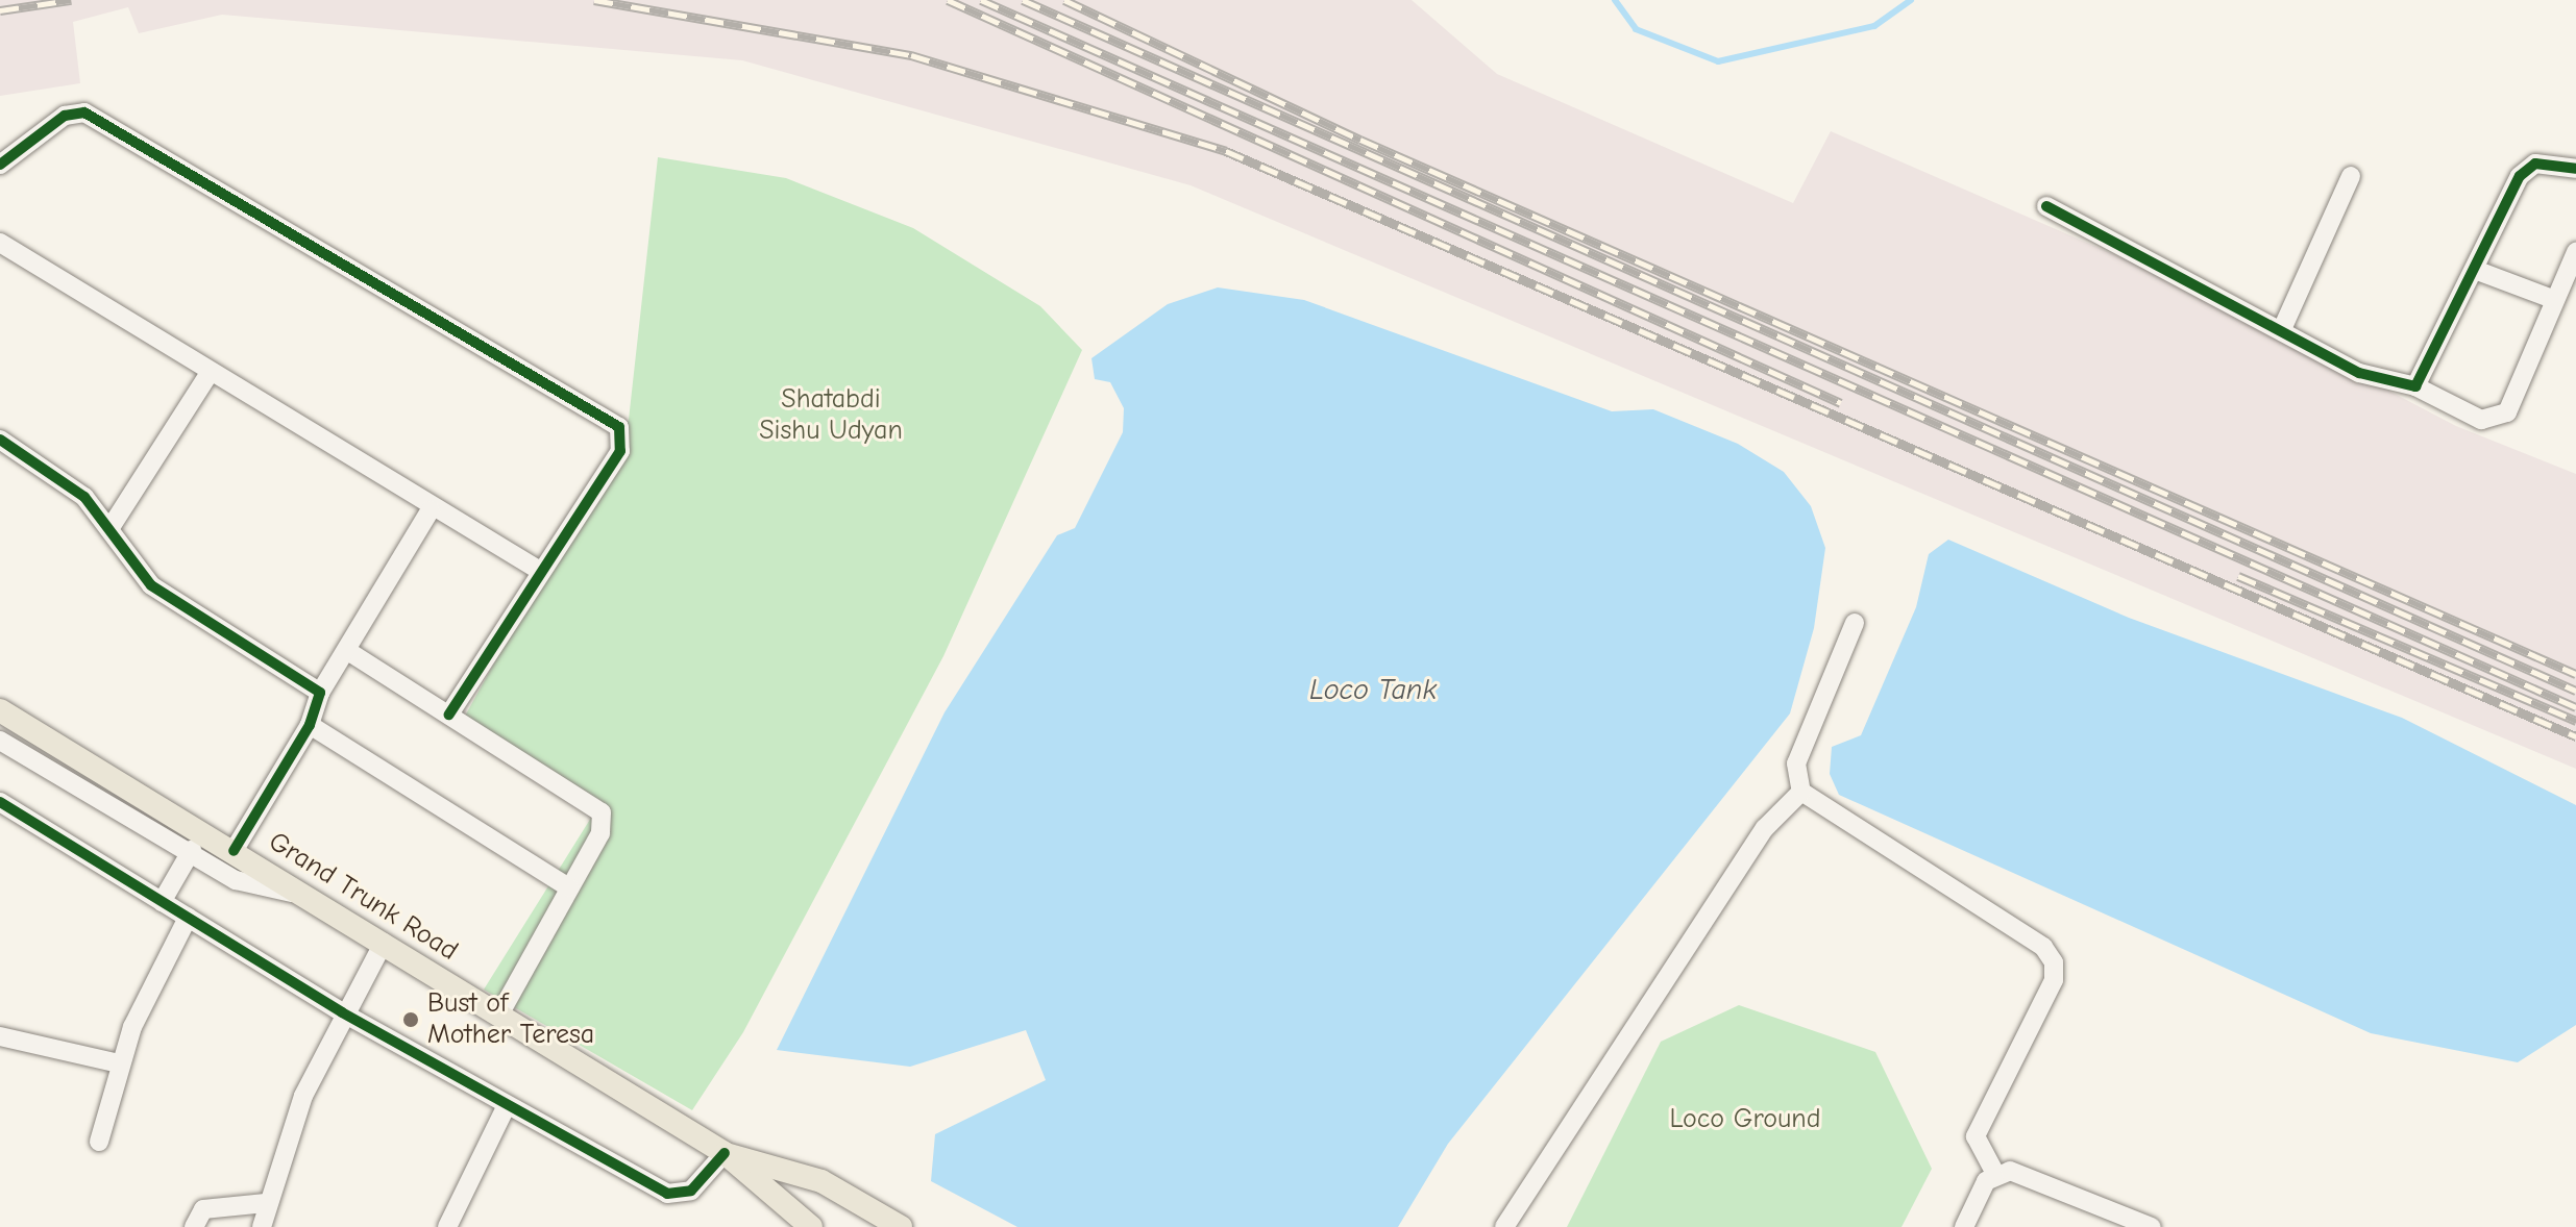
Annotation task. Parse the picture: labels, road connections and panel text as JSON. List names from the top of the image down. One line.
{"streets":{"main road":["Grand Trunk Road"]},"water":["Loco Tank"],"parks":["Shatabdi Sishu Udyan","Loco Ground"],"places":["Bust of Mother Teresa"]}
